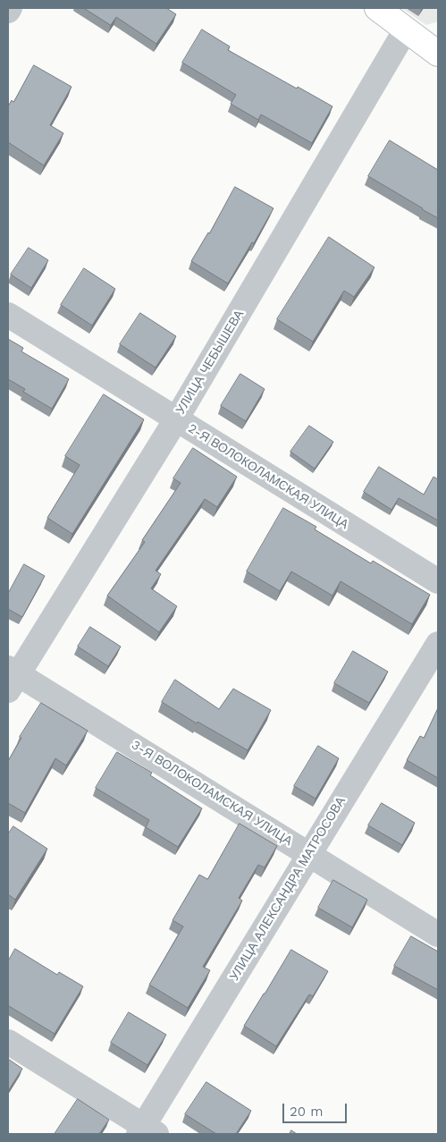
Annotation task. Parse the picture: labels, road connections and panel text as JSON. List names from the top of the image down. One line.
{"streets":{"street":["УЛИЦА ЧЕБЫШЕВА","2-Я ВОЛОКОЛАМСКАЯ УЛИЦА","3-Я ВОЛОКОЛАМСКАЯ УЛИЦА","УЛИЦА АЛЕКСАНДРА МАТРОСОВА"]},"crossings":[["УЛИЦА ЧЕБЫШЕВА","2-Я ВОЛОКОЛАМСКАЯ УЛИЦА"],["УЛИЦА ЧЕБЫШЕВА","3-Я ВОЛОКОЛАМСКАЯ УЛИЦА"],["3-Я ВОЛОКОЛАМСКАЯ УЛИЦА","УЛИЦА АЛЕКСАНДРА МАТРОСОВА"]],"scale_bar":"20 m"}
